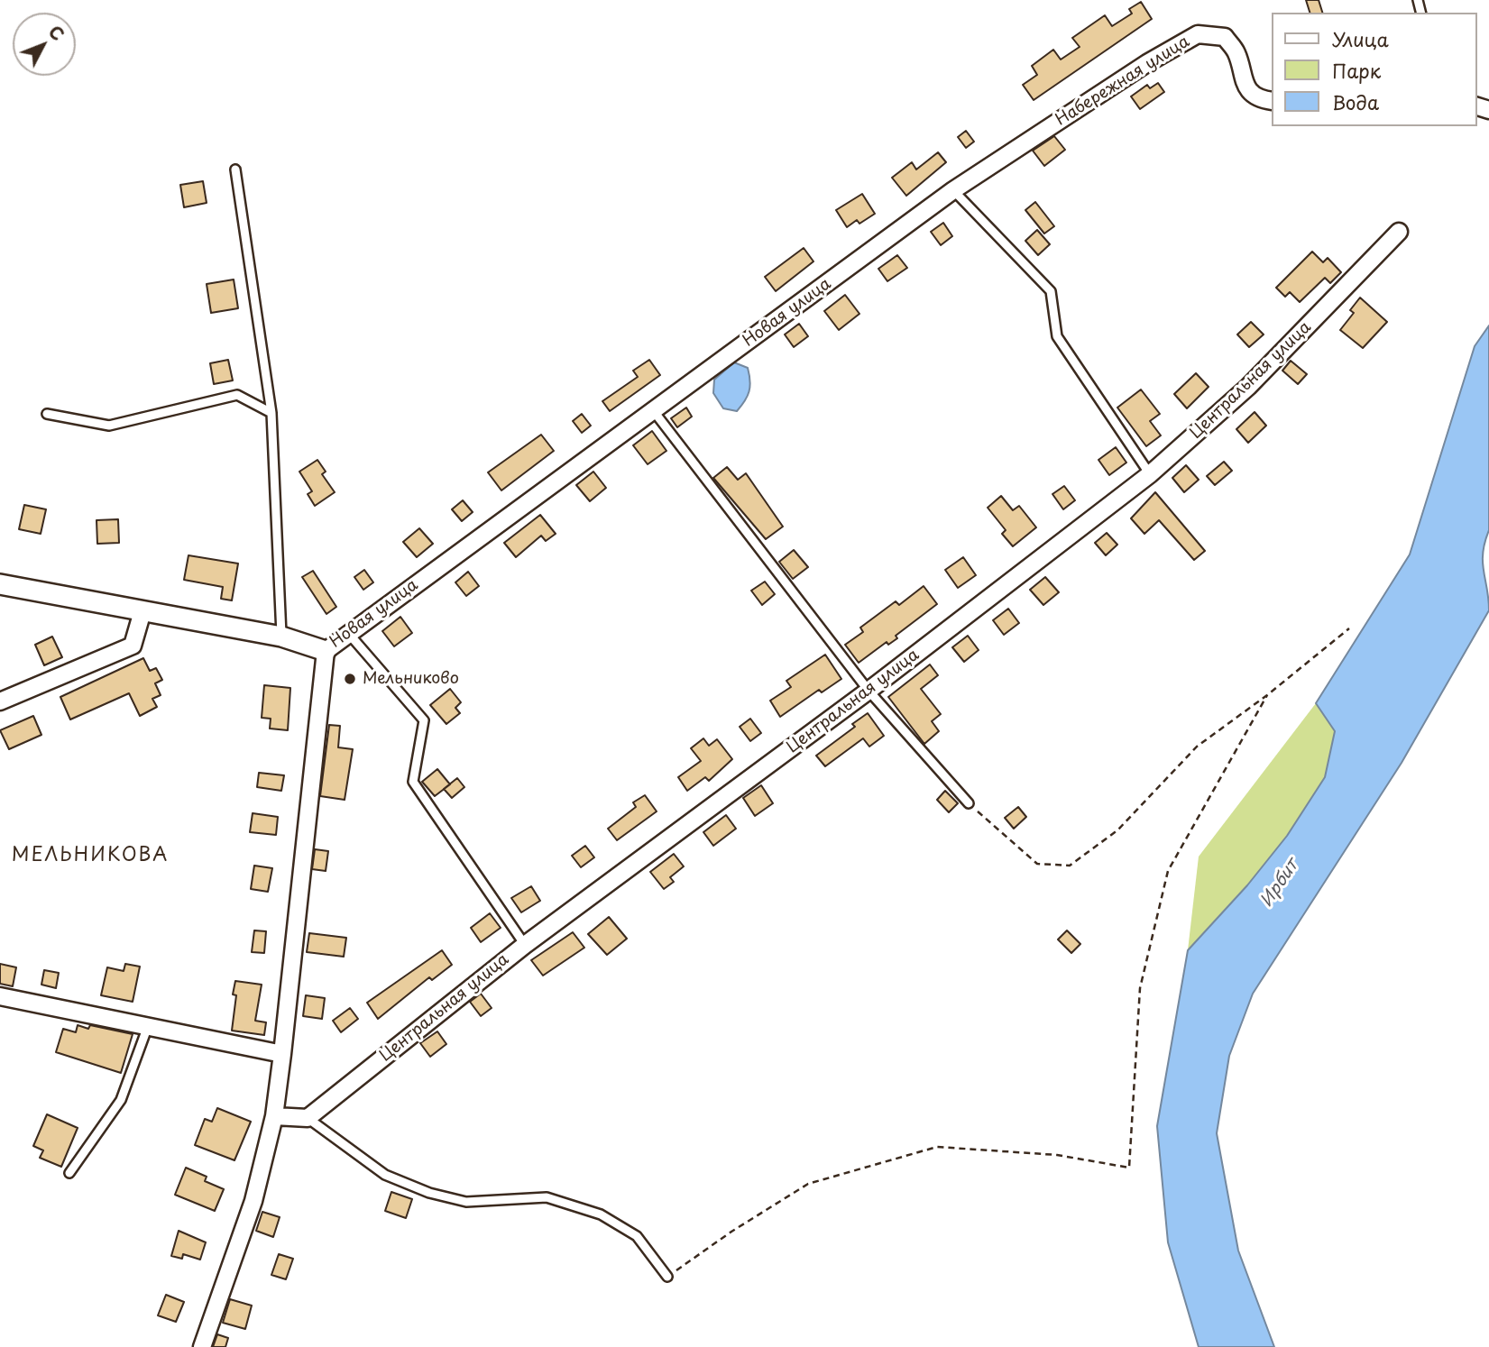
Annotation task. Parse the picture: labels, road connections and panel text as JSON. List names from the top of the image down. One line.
{"streets":{"street":["Набережная улица","Новая улица","Центральная улица"]},"crossings":[["Набережная улица","Новая улица"]],"districts":["МЕЛЬНИКОВА"],"water":["Ирбит"],"places":["Мельниково"],"legend":["Улица","Парк","Вода"],"north":"top right"}
